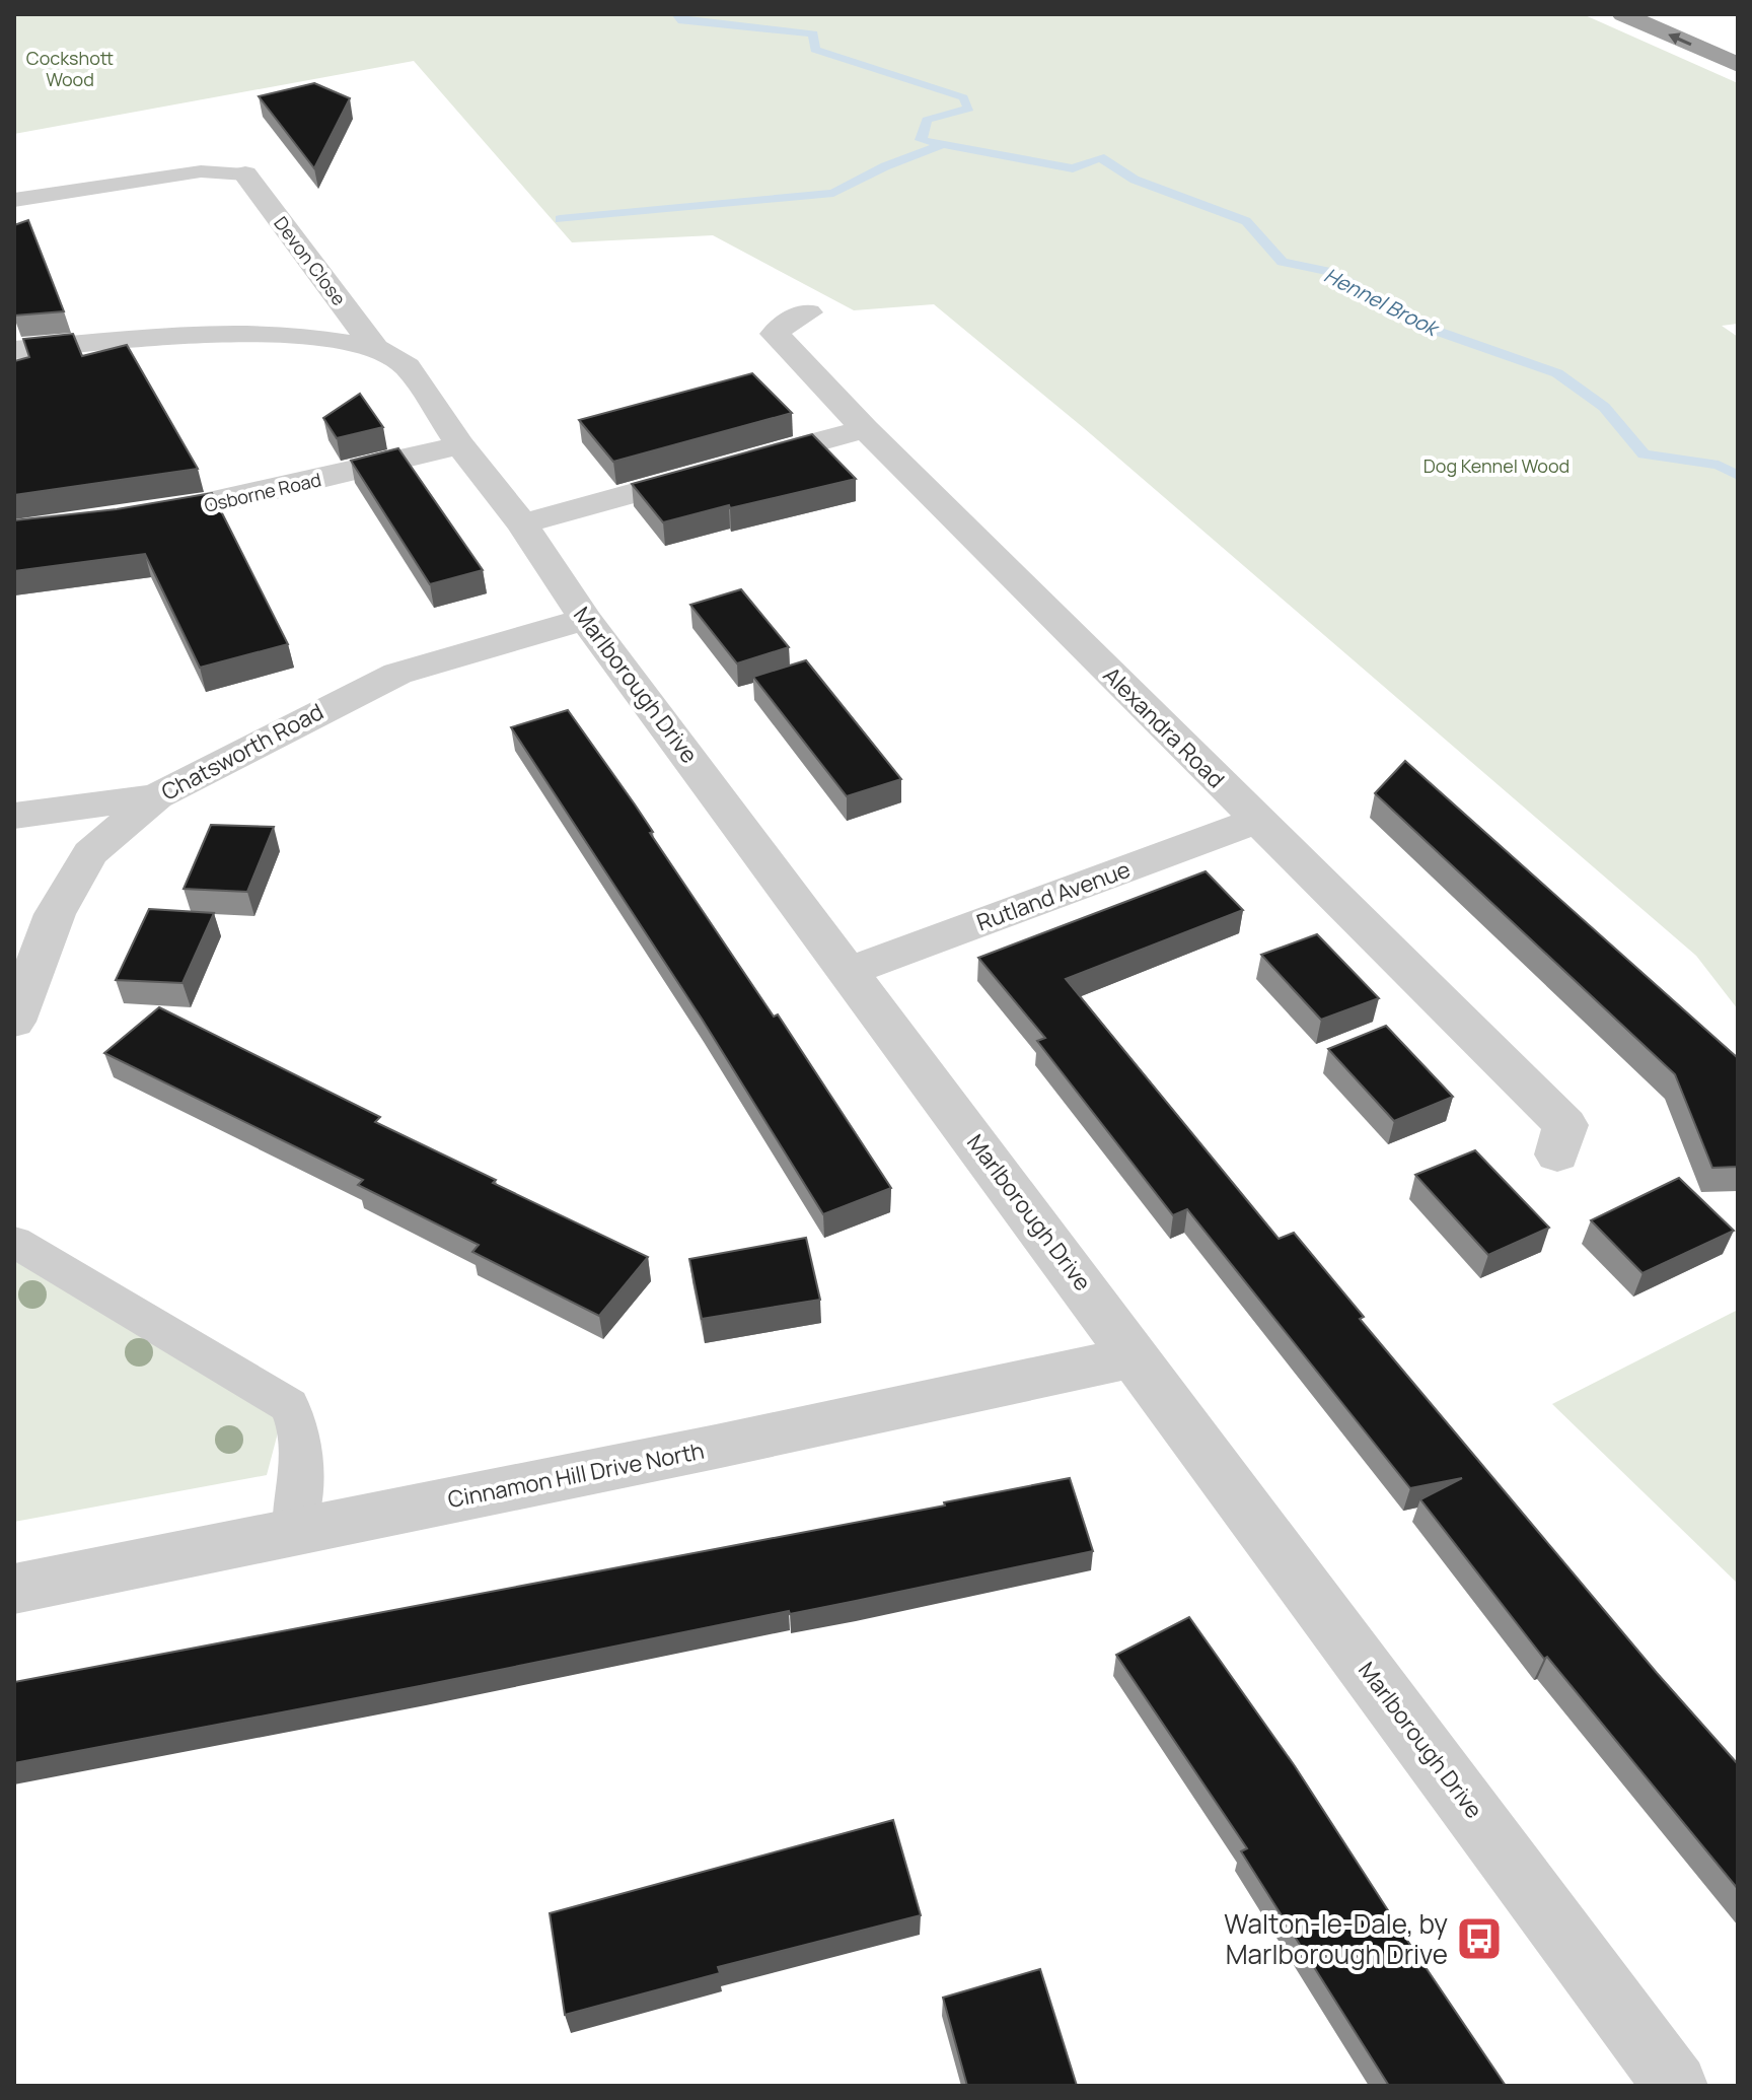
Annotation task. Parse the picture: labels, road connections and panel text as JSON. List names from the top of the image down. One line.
{"streets":{"street":["Devon Close","Osborne Road","Marlborough Drive","Alexandra Road","Chatsworth Road","Rutland Avenue","Cinnamon Hill Drive North"]},"crossings":[["Devon Close","Marlborough Drive"],["Osborne Road","Marlborough Drive"],["Marlborough Drive","Chatsworth Road"],["Marlborough Drive","Rutland Avenue"],["Marlborough Drive","Cinnamon Hill Drive North"],["Alexandra Road","Rutland Avenue"]],"water":["Hennel Brook"],"parks":["Cockshott Wood","Dog Kennel Wood"],"places":{"bus stop":["Walton-le-Dale, by Marlborough Drive"]}}
